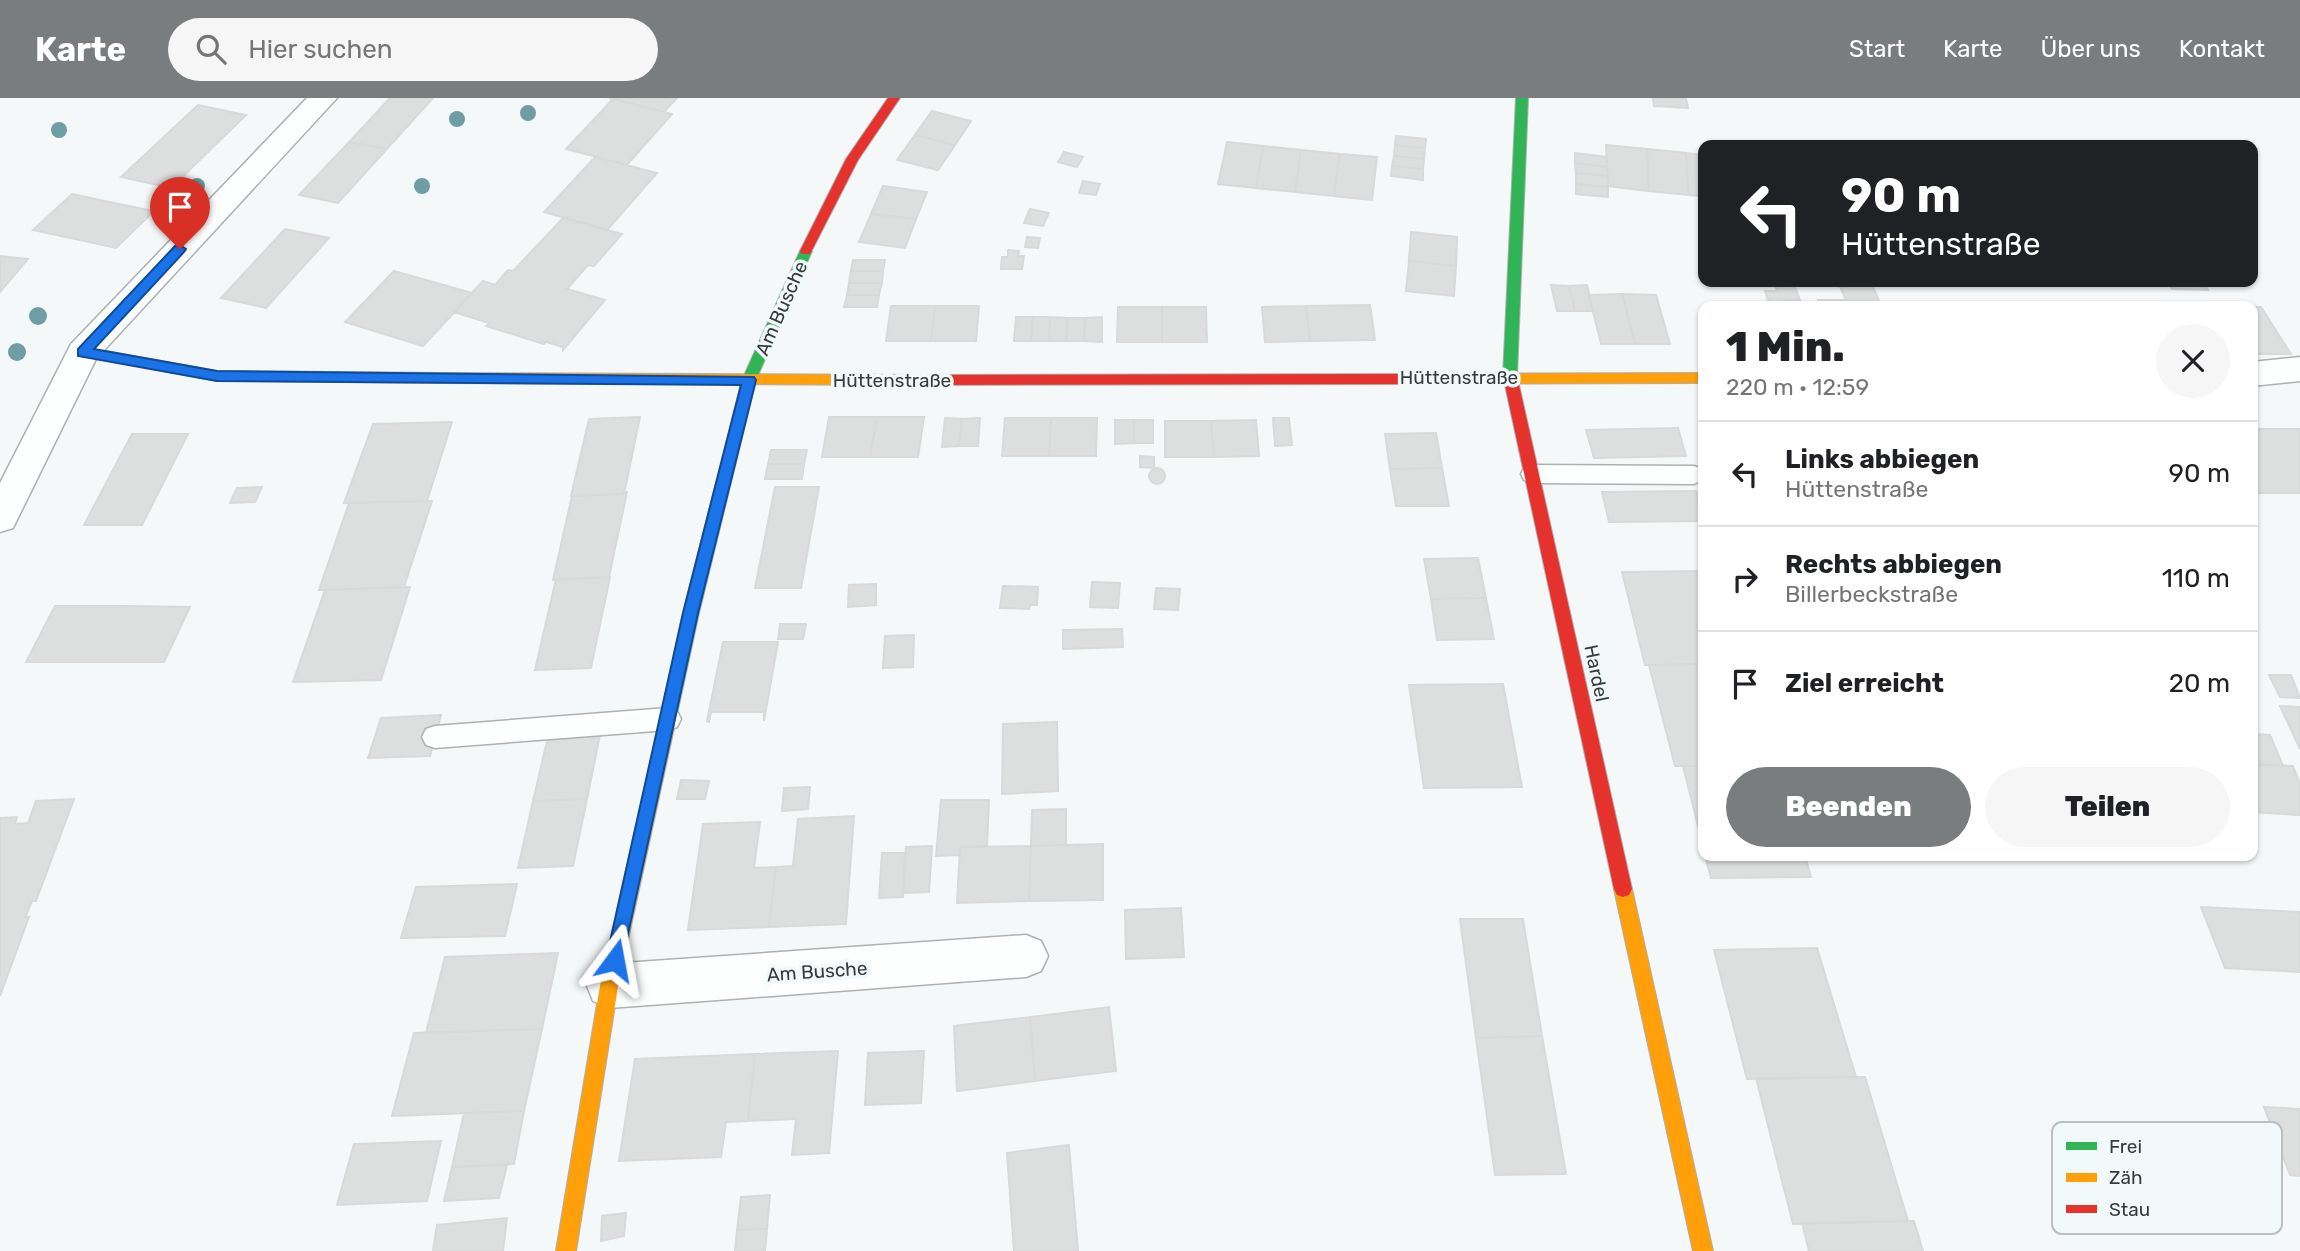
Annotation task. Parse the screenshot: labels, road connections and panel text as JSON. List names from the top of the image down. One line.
{"streets":{"street":["Am Busche","Hüttenstraße","Hardel"]},"crossings":[["Am Busche","Hüttenstraße"],["Hüttenstraße","Hardel"]],"legend":["Frei","Zäh","Stau"],"page":{"header":"Karte","search":"Hier suchen","nav":["Start","Karte","Über uns","Kontakt"],"turn":["90 m","Hüttenstraße"],"heading":["1 Min.","220 m · 12:59"],"list":[{"name":"Links abbiegen","note":"Hüttenstraße","value":"90 m"},{"name":"Rechts abbiegen","note":"Billerbeckstraße","value":"110 m"},{"name":"Ziel erreicht","value":"20 m"}],"buttons":["Beenden","Teilen"]}}
